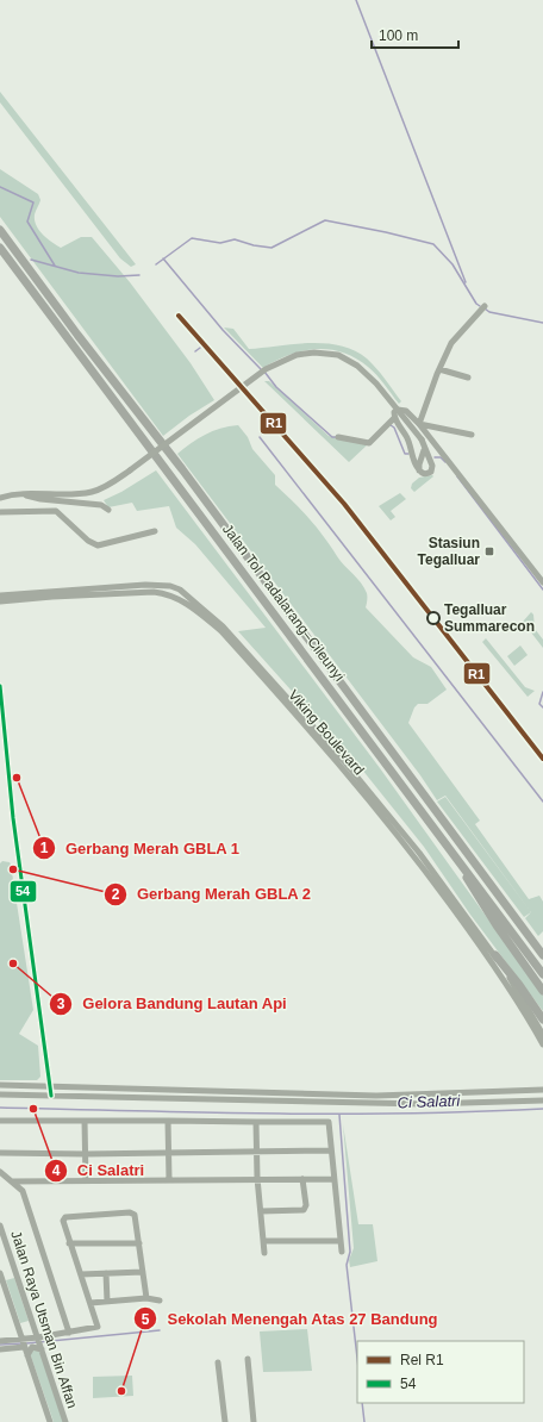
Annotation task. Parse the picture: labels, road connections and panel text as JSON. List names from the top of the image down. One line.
{"streets":{"highway":["Jalan Tol Padalarang–Cileunyi"],"street":["Viking Boulevard","Jalan Raya Utsman Bin Affan"]},"water":["Ci Salatri"],"places":{"transit":["Stasiun Tegalluar"],"other":["Tegalluar Summarecon","Gerbang Merah GBLA 1","Gerbang Merah GBLA 2","Gelora Bandung Lautan Api","Ci Salatri","Sekolah Menengah Atas 27 Bandung"]},"lines":["rail line R1","transit line 54"],"legend":["Rel R1","54"],"scale_bar":"100 m"}
